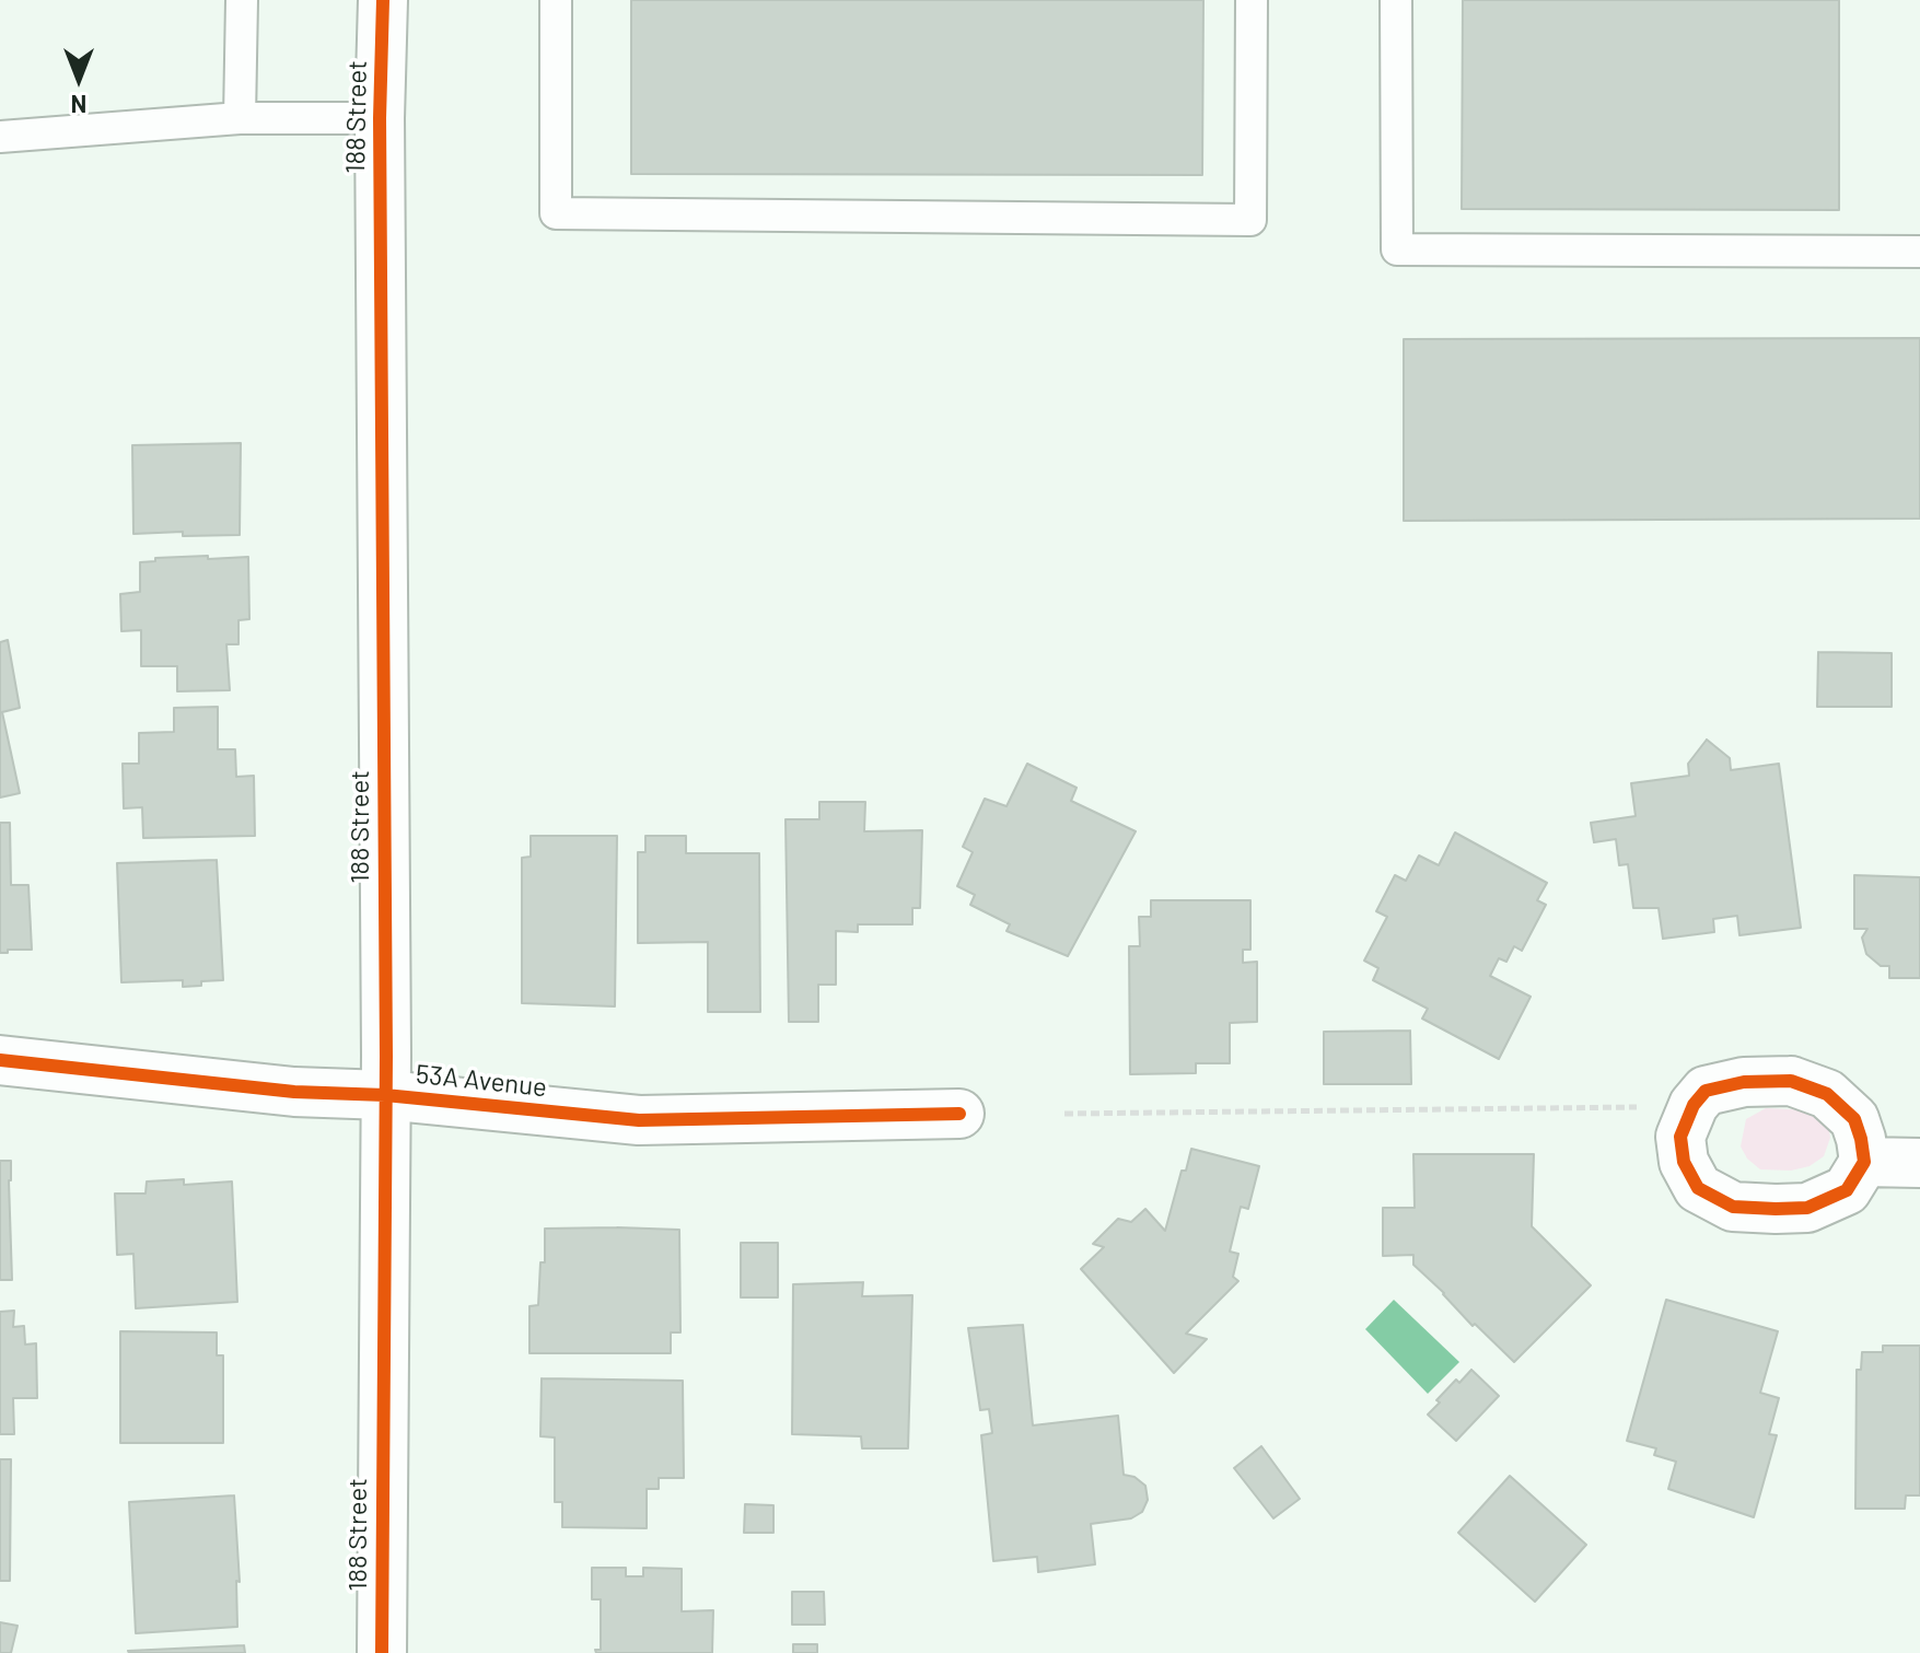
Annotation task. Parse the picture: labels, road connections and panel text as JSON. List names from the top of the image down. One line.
{"streets":{"street":["188 Street","53A Avenue"]},"crossings":[["188 Street","53A Avenue"]],"north":"bottom"}
